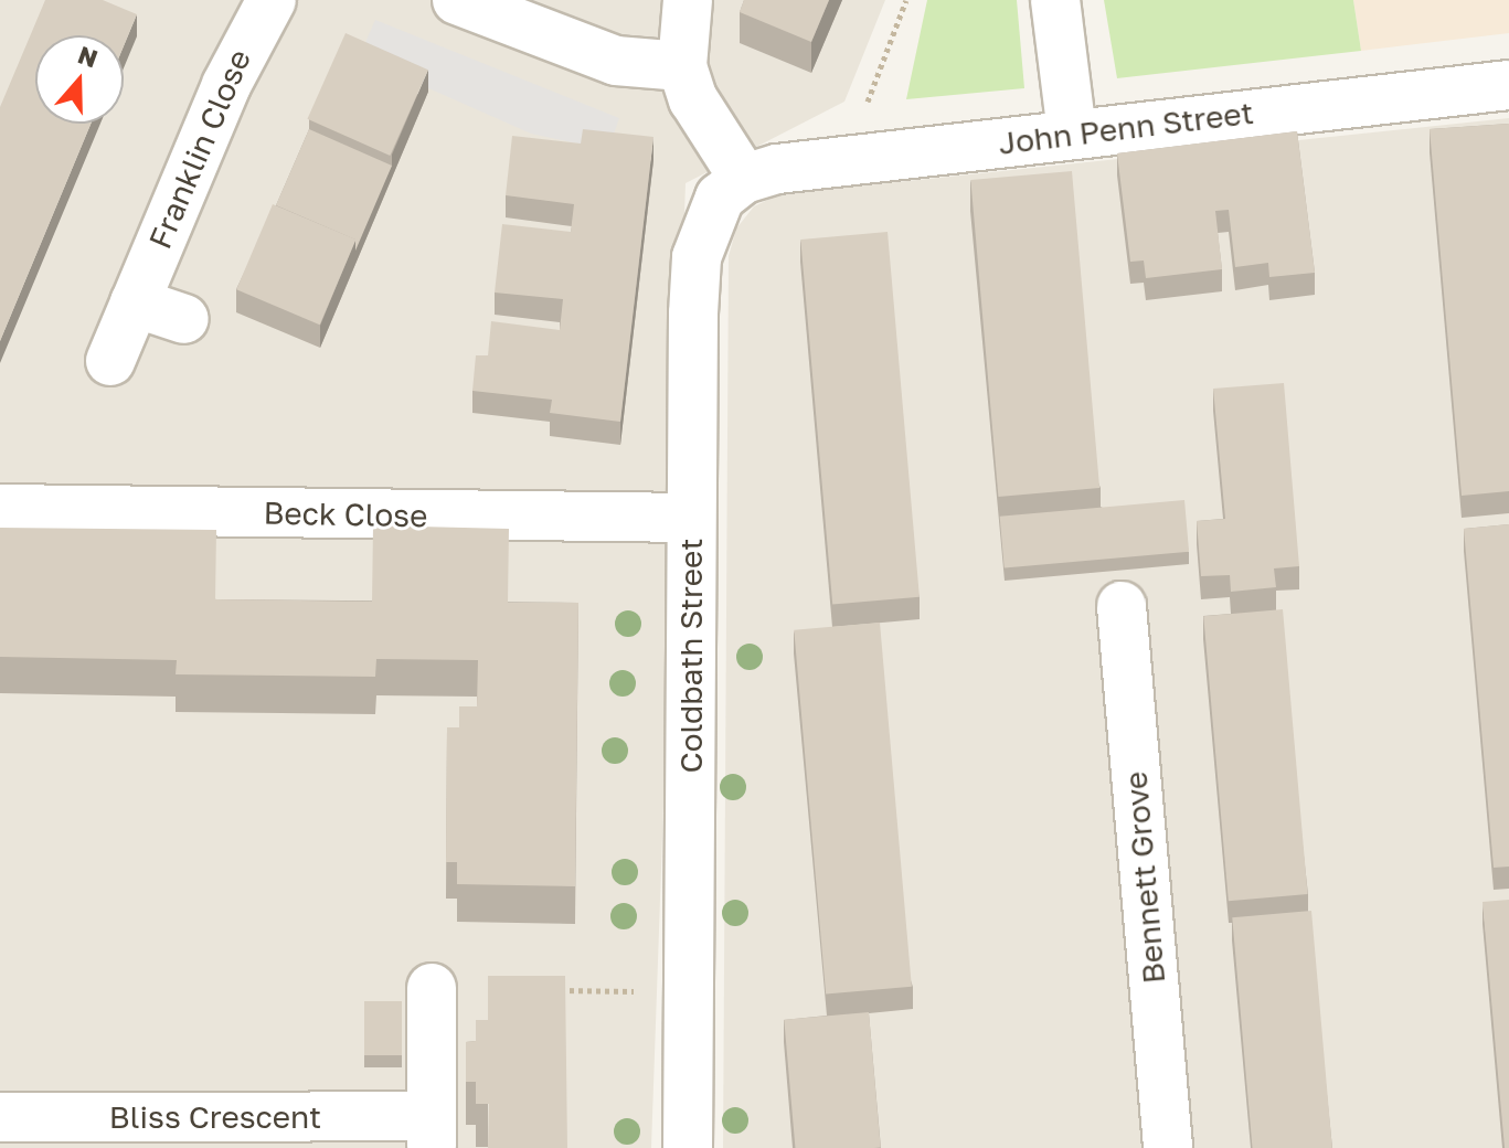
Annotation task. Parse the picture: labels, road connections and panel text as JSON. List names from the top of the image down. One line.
{"streets":{"street":["John Penn Street","Franklin Close","Beck Close","Coldbath Street","Bennett Grove","Bliss Crescent"]},"crossings":[["John Penn Street","Coldbath Street"],["Beck Close","Coldbath Street"]],"north":"top"}
